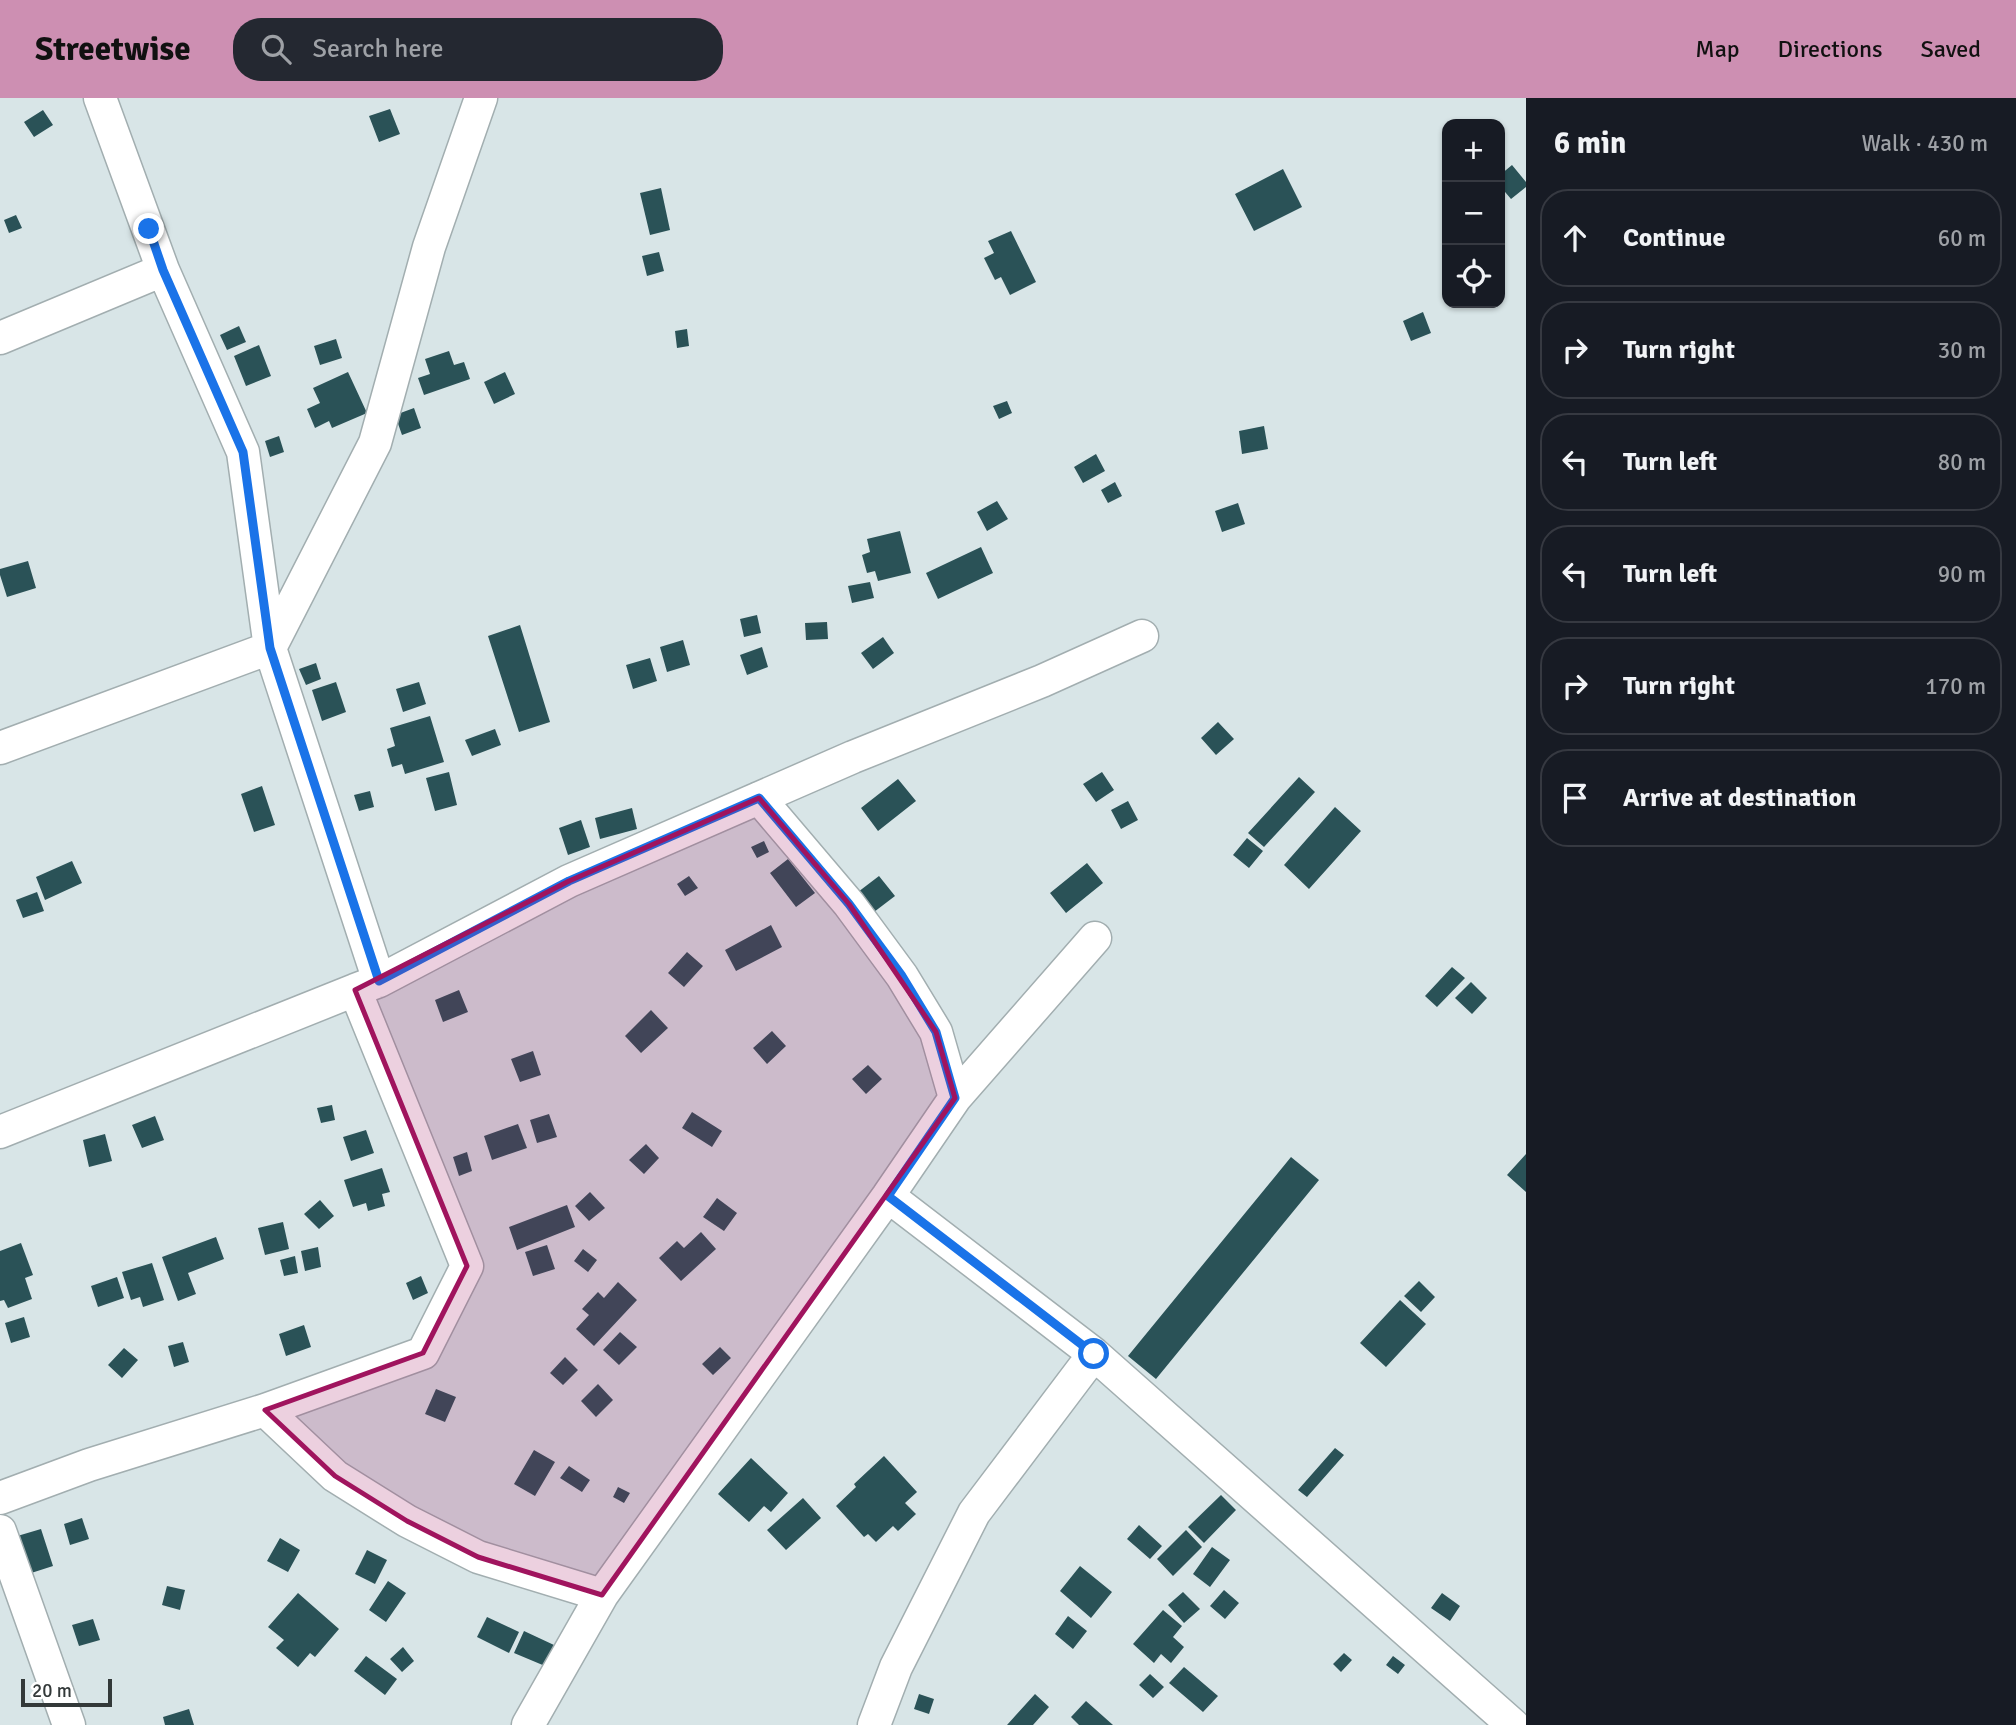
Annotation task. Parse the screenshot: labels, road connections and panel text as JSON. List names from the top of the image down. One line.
{"scale_bar":"20 m","page":{"header":"Streetwise","search":"Search here","nav":["Map","Directions","Saved"],"heading":["6 min","Walk · 430 m"],"map_buttons":["+","−"],"list":[["Continue","60 m"],["Turn right","30 m"],["Turn left","80 m"],["Turn left","90 m"],["Turn right","170 m"],"Arrive at destination"],"scale":"20 m"}}
